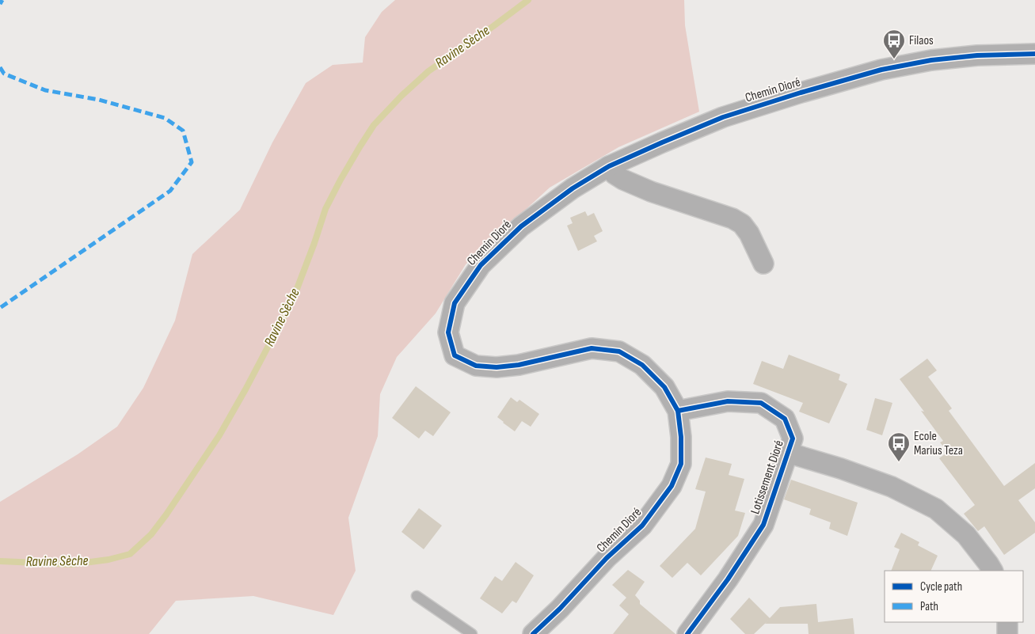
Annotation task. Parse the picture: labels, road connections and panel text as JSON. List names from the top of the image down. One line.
{"streets":{"street":["Chemin Dioré","Lotissement Dioré"]},"crossings":[["Chemin Dioré","Lotissement Dioré"]],"water":["Ravine Sèche"],"places":{"bus stop":["Filaos","Ecole Marius Teza"]},"legend":["Cycle path","Path"]}
